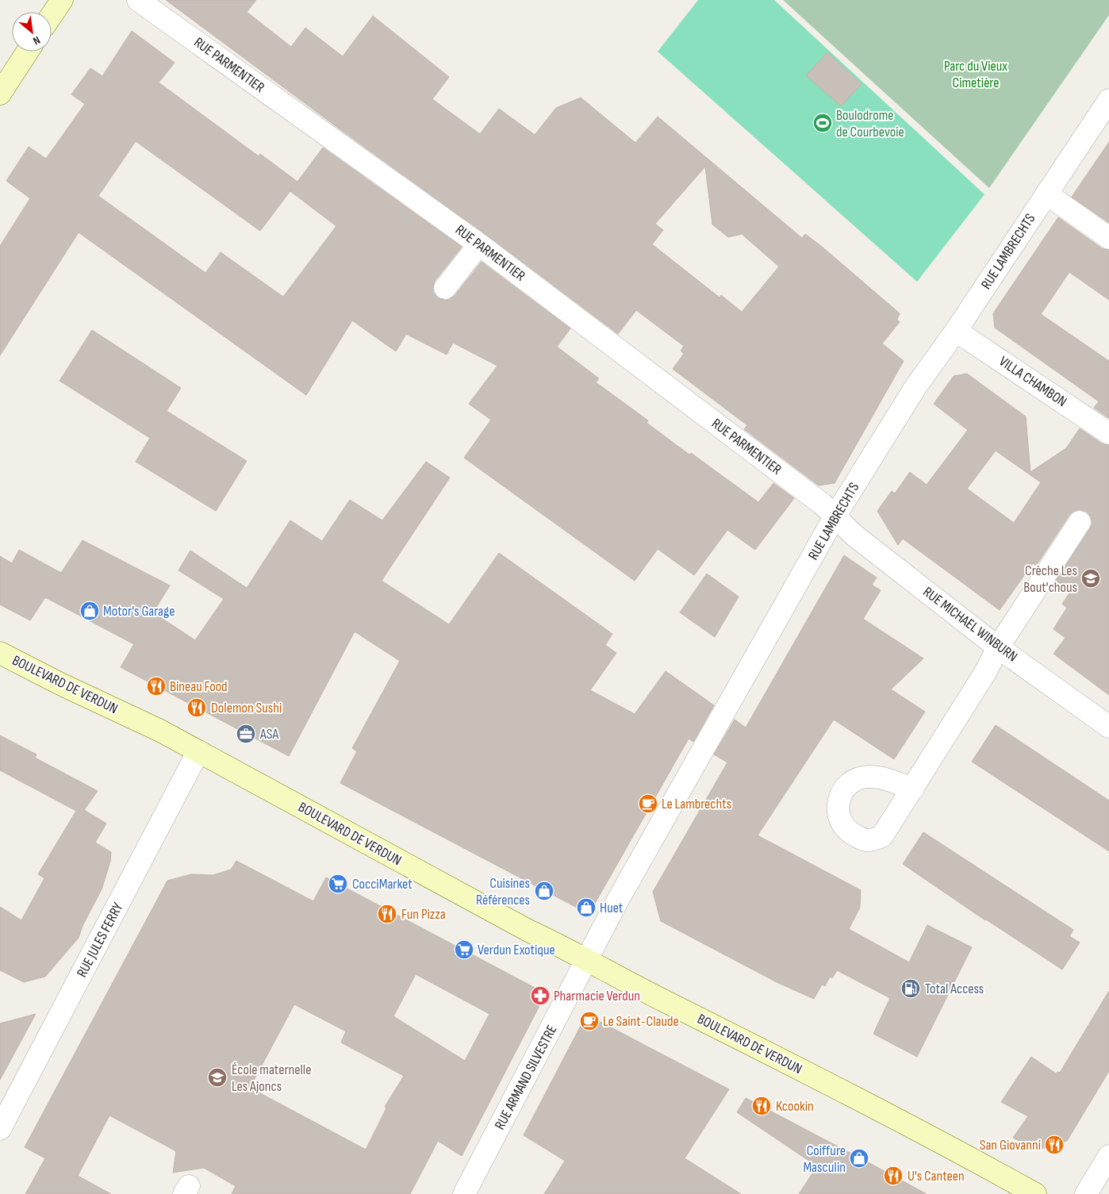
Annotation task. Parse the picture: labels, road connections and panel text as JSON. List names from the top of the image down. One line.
{"streets":{"main road":["BOULEVARD DE VERDUN"],"street":["RUE PARMENTIER","RUE LAMBRECHTS","VILLA CHAMBON","RUE MICHAEL WINBURN","RUE JULES FERRY","RUE ARMAND SILVESTRE"]},"crossings":[["RUE PARMENTIER","RUE LAMBRECHTS"],["RUE PARMENTIER","RUE MICHAEL WINBURN"],["RUE LAMBRECHTS","VILLA CHAMBON"],["RUE LAMBRECHTS","RUE MICHAEL WINBURN"],["RUE LAMBRECHTS","BOULEVARD DE VERDUN"],["RUE LAMBRECHTS","RUE ARMAND SILVESTRE"],["BOULEVARD DE VERDUN","RUE JULES FERRY"],["BOULEVARD DE VERDUN","RUE ARMAND SILVESTRE"]],"parks":["Parc du Vieux Cimetière"],"places":{"sports":["Boulodrome de Courbevoie"],"school or university":["Crèche Les Bout'chous","École maternelle Les Ajoncs"],"shop":["Motor's Garage","Cuisines Références","Huet","Coiffure Masculin"],"restaurant":["Bineau Food","Dolemon Sushi","Fun Pizza","Kcookin","San Giovanni","U's Canteen"],"office":["ASA"],"cafe":["Le Lambrechts","Le Saint-Claude"],"supermarket":["CocciMarket","Verdun Exotique"],"fuel station":["Total Access"],"pharmacy":["Pharmacie Verdun"]},"north":"bottom right"}
